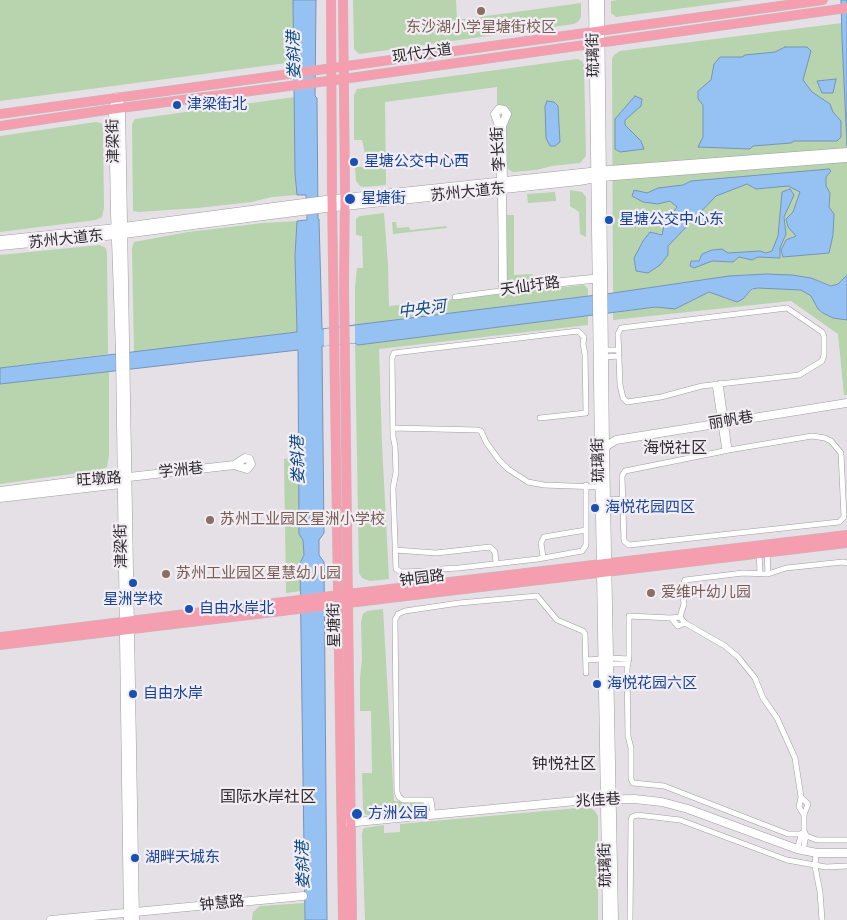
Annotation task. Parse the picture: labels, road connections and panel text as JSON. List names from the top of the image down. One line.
{"streets":{"main road":["现代大道","琉璃街","津梁街","李长街","苏州大道东","天仙圩路","丽帆巷","学洲巷","旺墩路","钟园路","星塘街","兆佳巷","钟慧路"]},"crossings":[["现代大道","琉璃街"],["现代大道","津梁街"],["现代大道","星塘街"],["琉璃街","苏州大道东"],["琉璃街","天仙圩路"],["琉璃街","丽帆巷"],["琉璃街","钟园路"],["琉璃街","兆佳巷"],["津梁街","苏州大道东"],["津梁街","学洲巷"],["津梁街","旺墩路"],["津梁街","钟园路"],["津梁街","钟慧路"],["李长街","苏州大道东"],["李长街","天仙圩路"],["苏州大道东","星塘街"],["学洲巷","旺墩路"],["钟园路","星塘街"],["星塘街","兆佳巷"]],"districts":["海悦社区","钟悦社区","国际水岸社区"],"water":["娄斜港","中央河"],"places":["东沙湖小学星塘街校区","津梁街北","星塘公交中心西","星塘街","星塘公交中心东","海悦花园四区","苏州工业园区星洲小学校","苏州工业园区星慧幼儿园","星洲学校","爱维叶幼儿园","自由水岸北","海悦花园六区","自由水岸","方洲公园","湖畔天城东"]}
